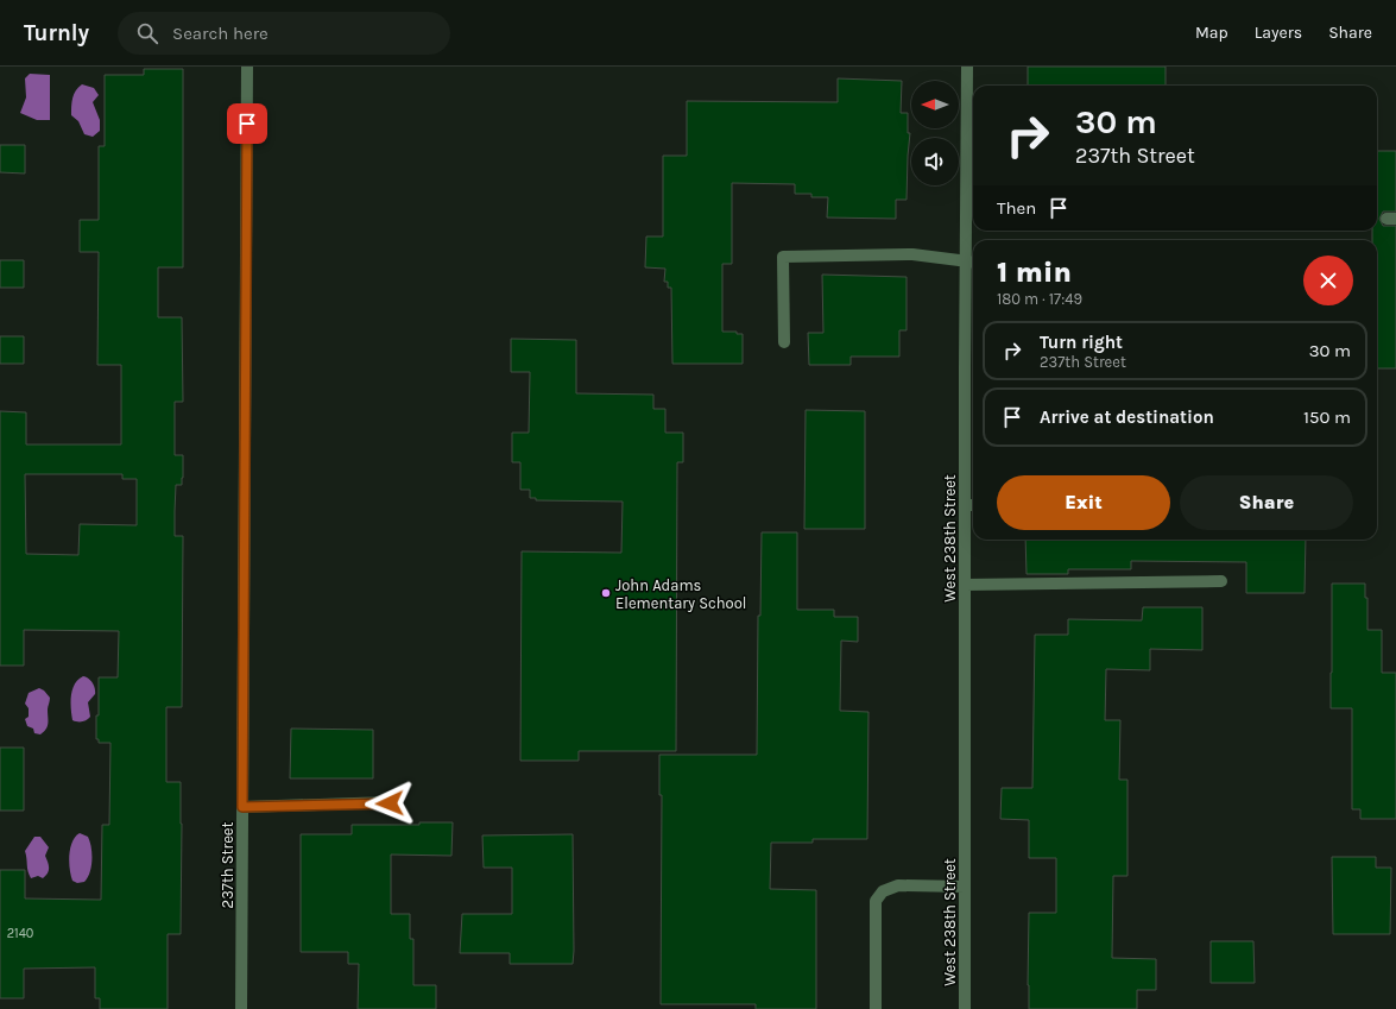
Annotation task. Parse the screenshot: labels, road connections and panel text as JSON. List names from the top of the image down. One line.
{"streets":{"street":["West 238th Street","237th Street"]},"places":["John Adams Elementary School"],"house_numbers":["2140"],"north":"left","page":{"header":"Turnly","search":"Search here","nav":["Map","Layers","Share"],"turn":["30 m","237th Street"],"then":"Then","heading":["1 min","180 m · 17:49"],"list":[{"name":"Turn right","note":"237th Street","value":"30 m"},{"name":"Arrive at destination","value":"150 m"}],"buttons":["Exit","Share"]}}
